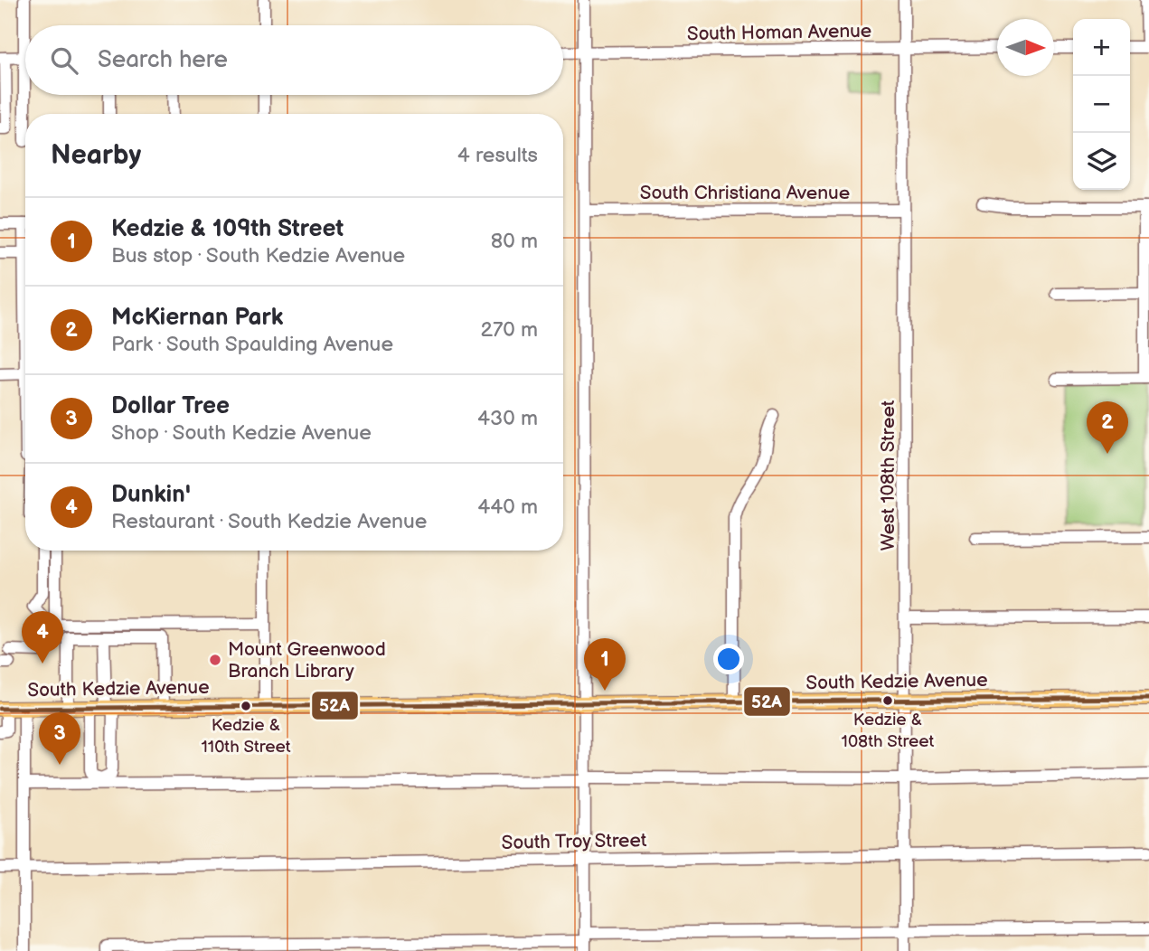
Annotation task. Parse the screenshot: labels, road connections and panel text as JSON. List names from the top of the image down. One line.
{"streets":{"main road":["South Kedzie Avenue"],"street":["South Homan Avenue","South Christiana Avenue","West 108th Street","South Troy Street"]},"crossings":[["South Homan Avenue","West 108th Street"],["South Christiana Avenue","West 108th Street"],["West 108th Street","South Kedzie Avenue"],["West 108th Street","South Troy Street"]],"places":["Mount Greenwood Branch Library","Kedzie & 108th Street","Kedzie & 110th Street"],"lines":["transit line 52A"],"north":"right","page":{"map_buttons":["+","−"],"search":"Search here","heading":["Nearby","4 results"],"list":[{"mark":"1","name":"Kedzie & 109th Street","note":"Bus stop · South Kedzie Avenue","value":"80 m"},{"mark":"2","name":"McKiernan Park","note":"Park · South Spaulding Avenue","value":"270 m"},{"mark":"3","name":"Dollar Tree","note":"Shop · South Kedzie Avenue","value":"430 m"},{"mark":"4","name":"Dunkin'","note":"Restaurant · South Kedzie Avenue","value":"440 m"}],"pins":["2","4","1","3"]}}
